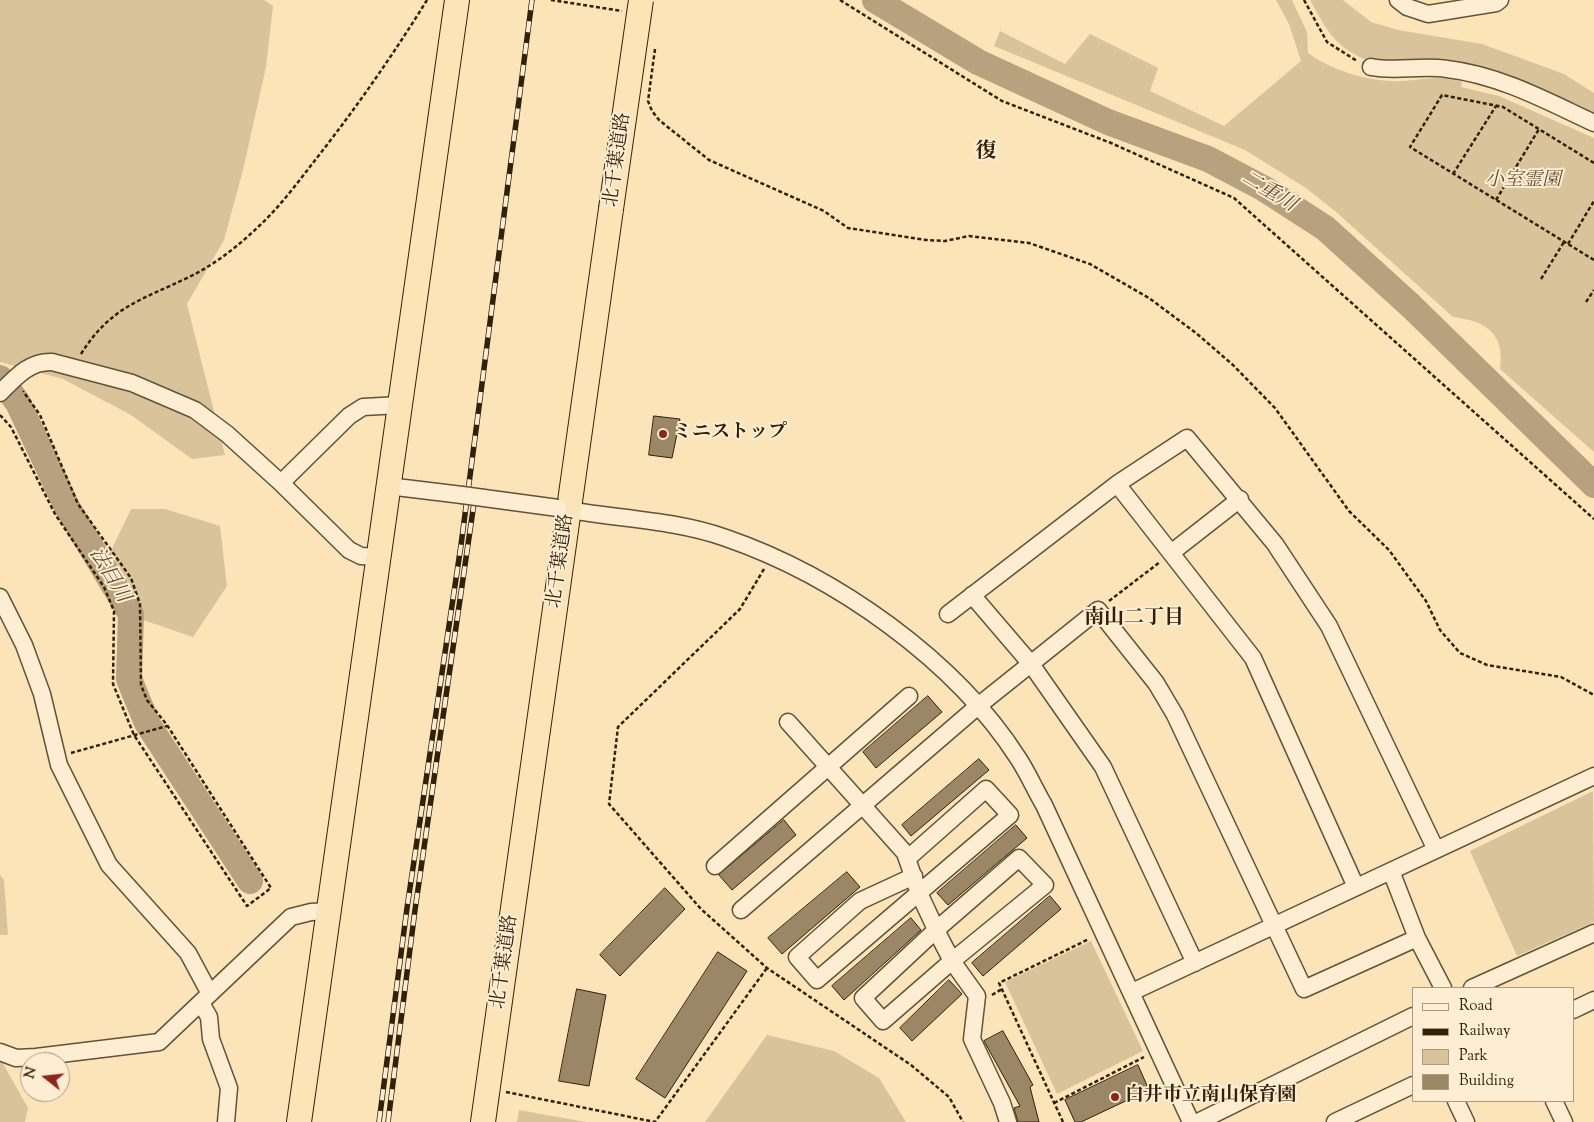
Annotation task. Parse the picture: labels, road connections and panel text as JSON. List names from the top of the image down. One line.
{"streets":{"highway":["北千葉道路"]},"districts":["復","南山二丁目"],"water":["二重川","法目川"],"parks":["小室霊園"],"places":["ミニストップ","白井市立南山保育園"],"legend":["Road","Railway","Park","Building"],"north":"left"}
